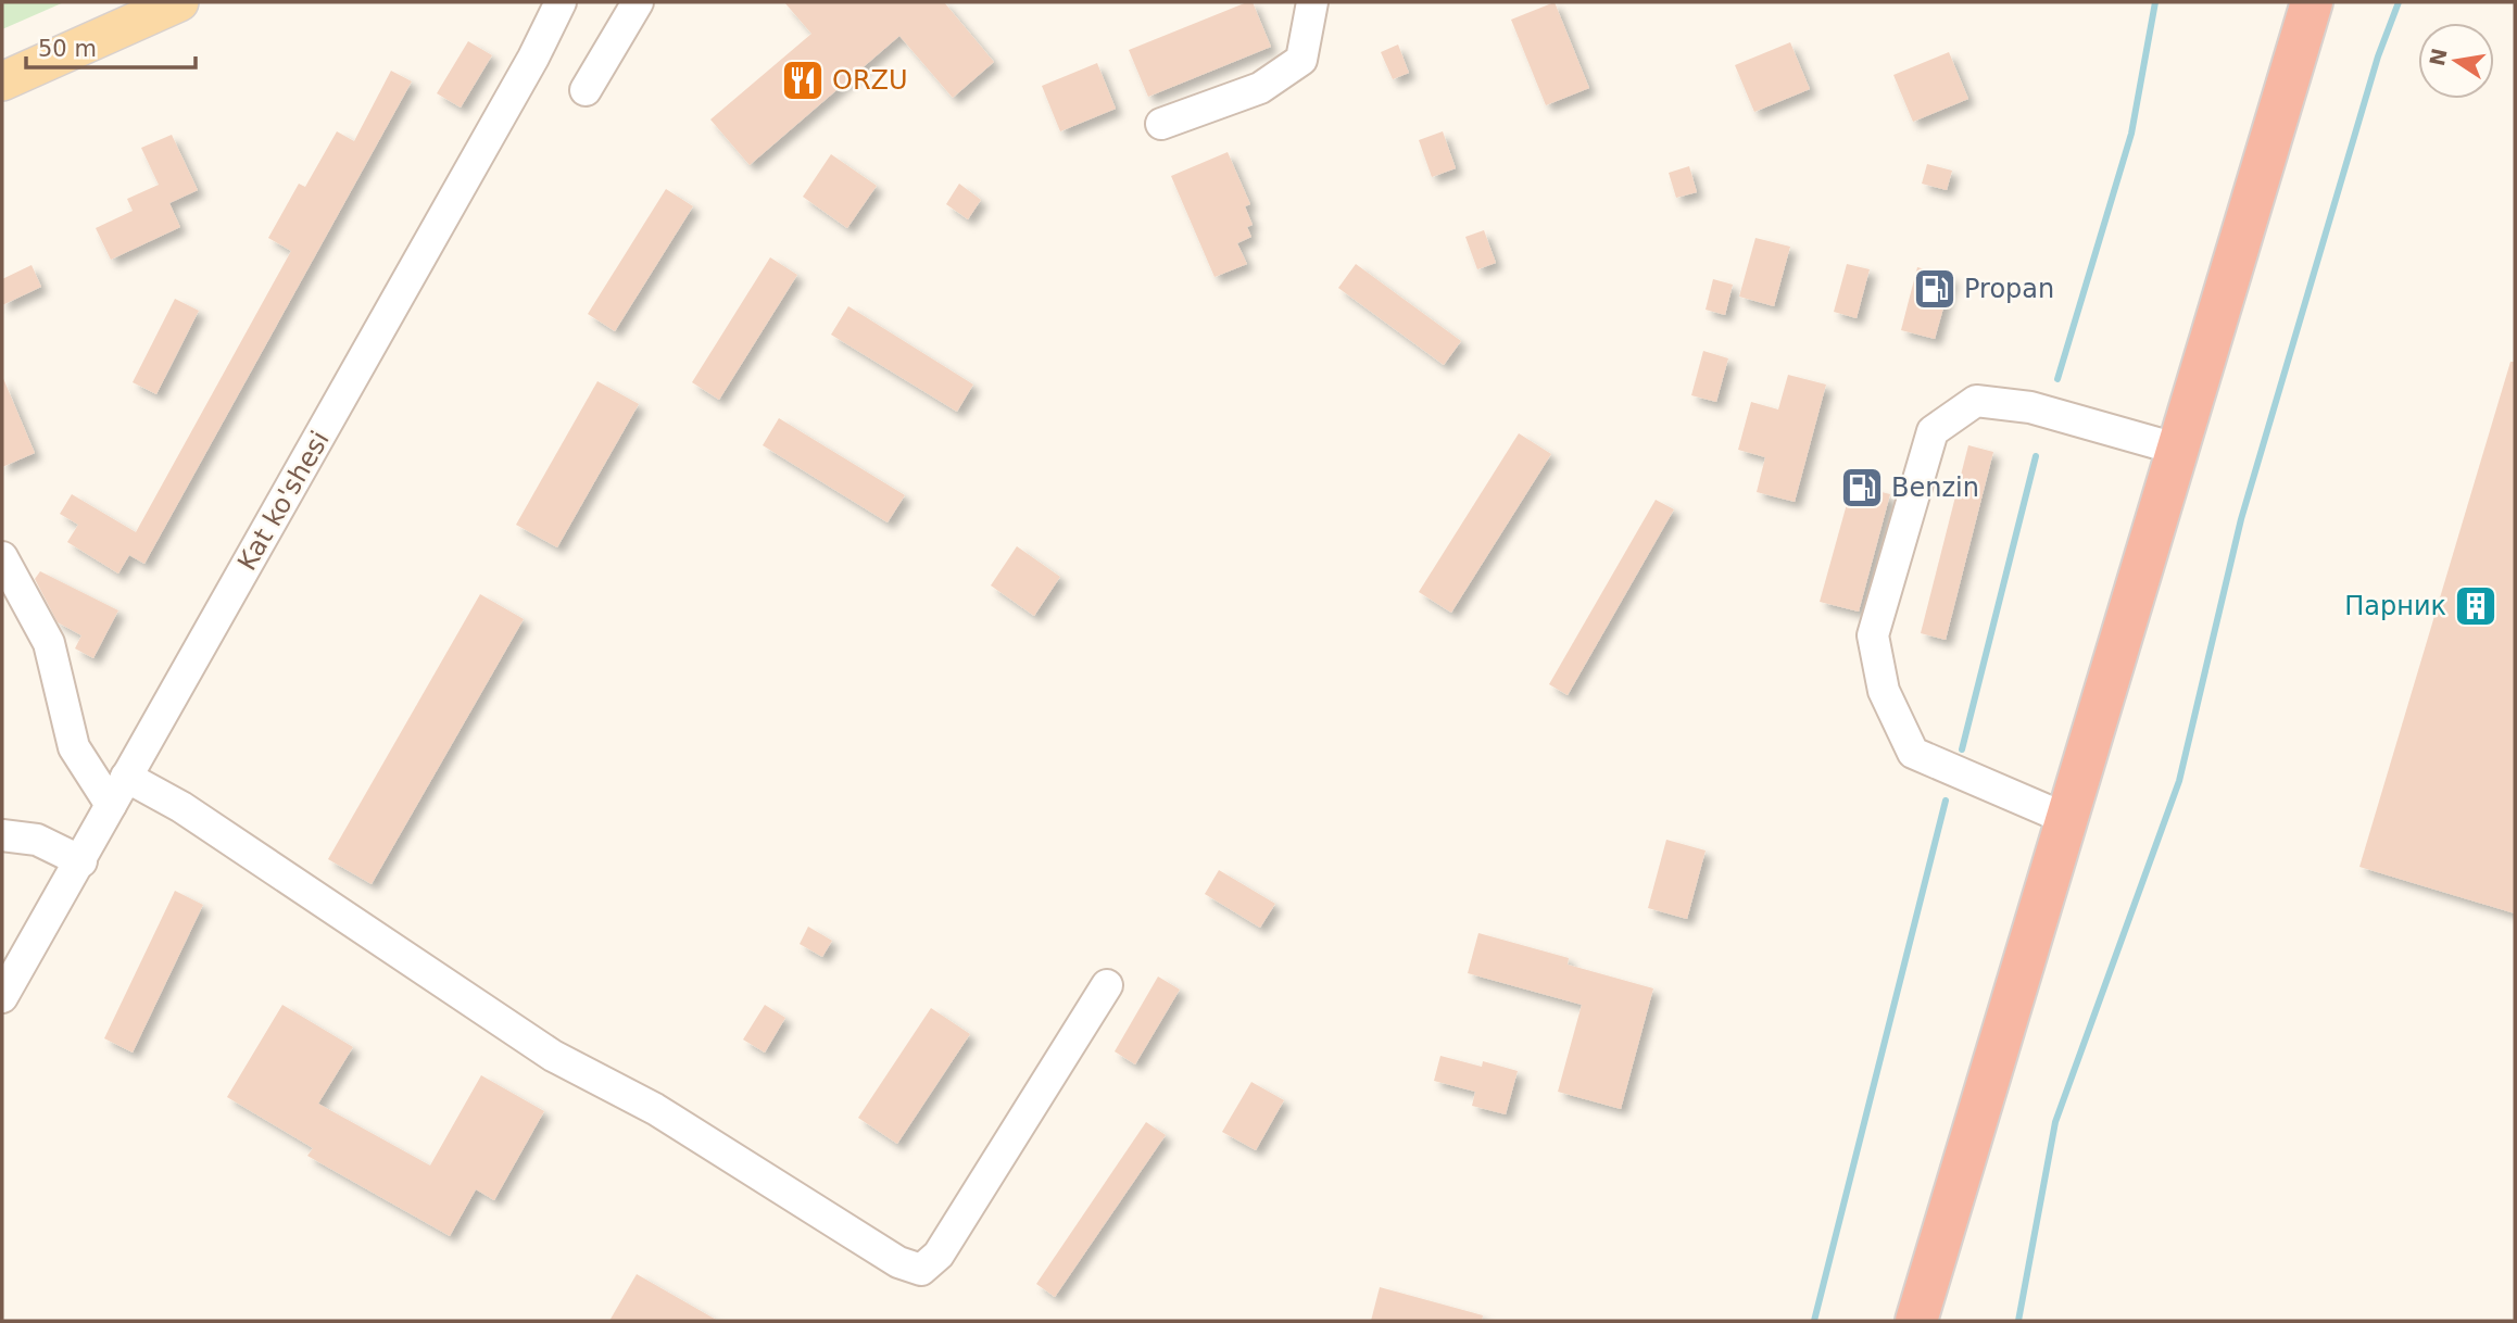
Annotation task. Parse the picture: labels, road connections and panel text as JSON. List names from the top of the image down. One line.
{"streets":{"street":["Kat ko'shesi"]},"places":{"restaurant":["ORZU"],"fuel station":["Propan","Benzin"],"building":["Парник"]},"scale_bar":"50 m","north":"left"}
